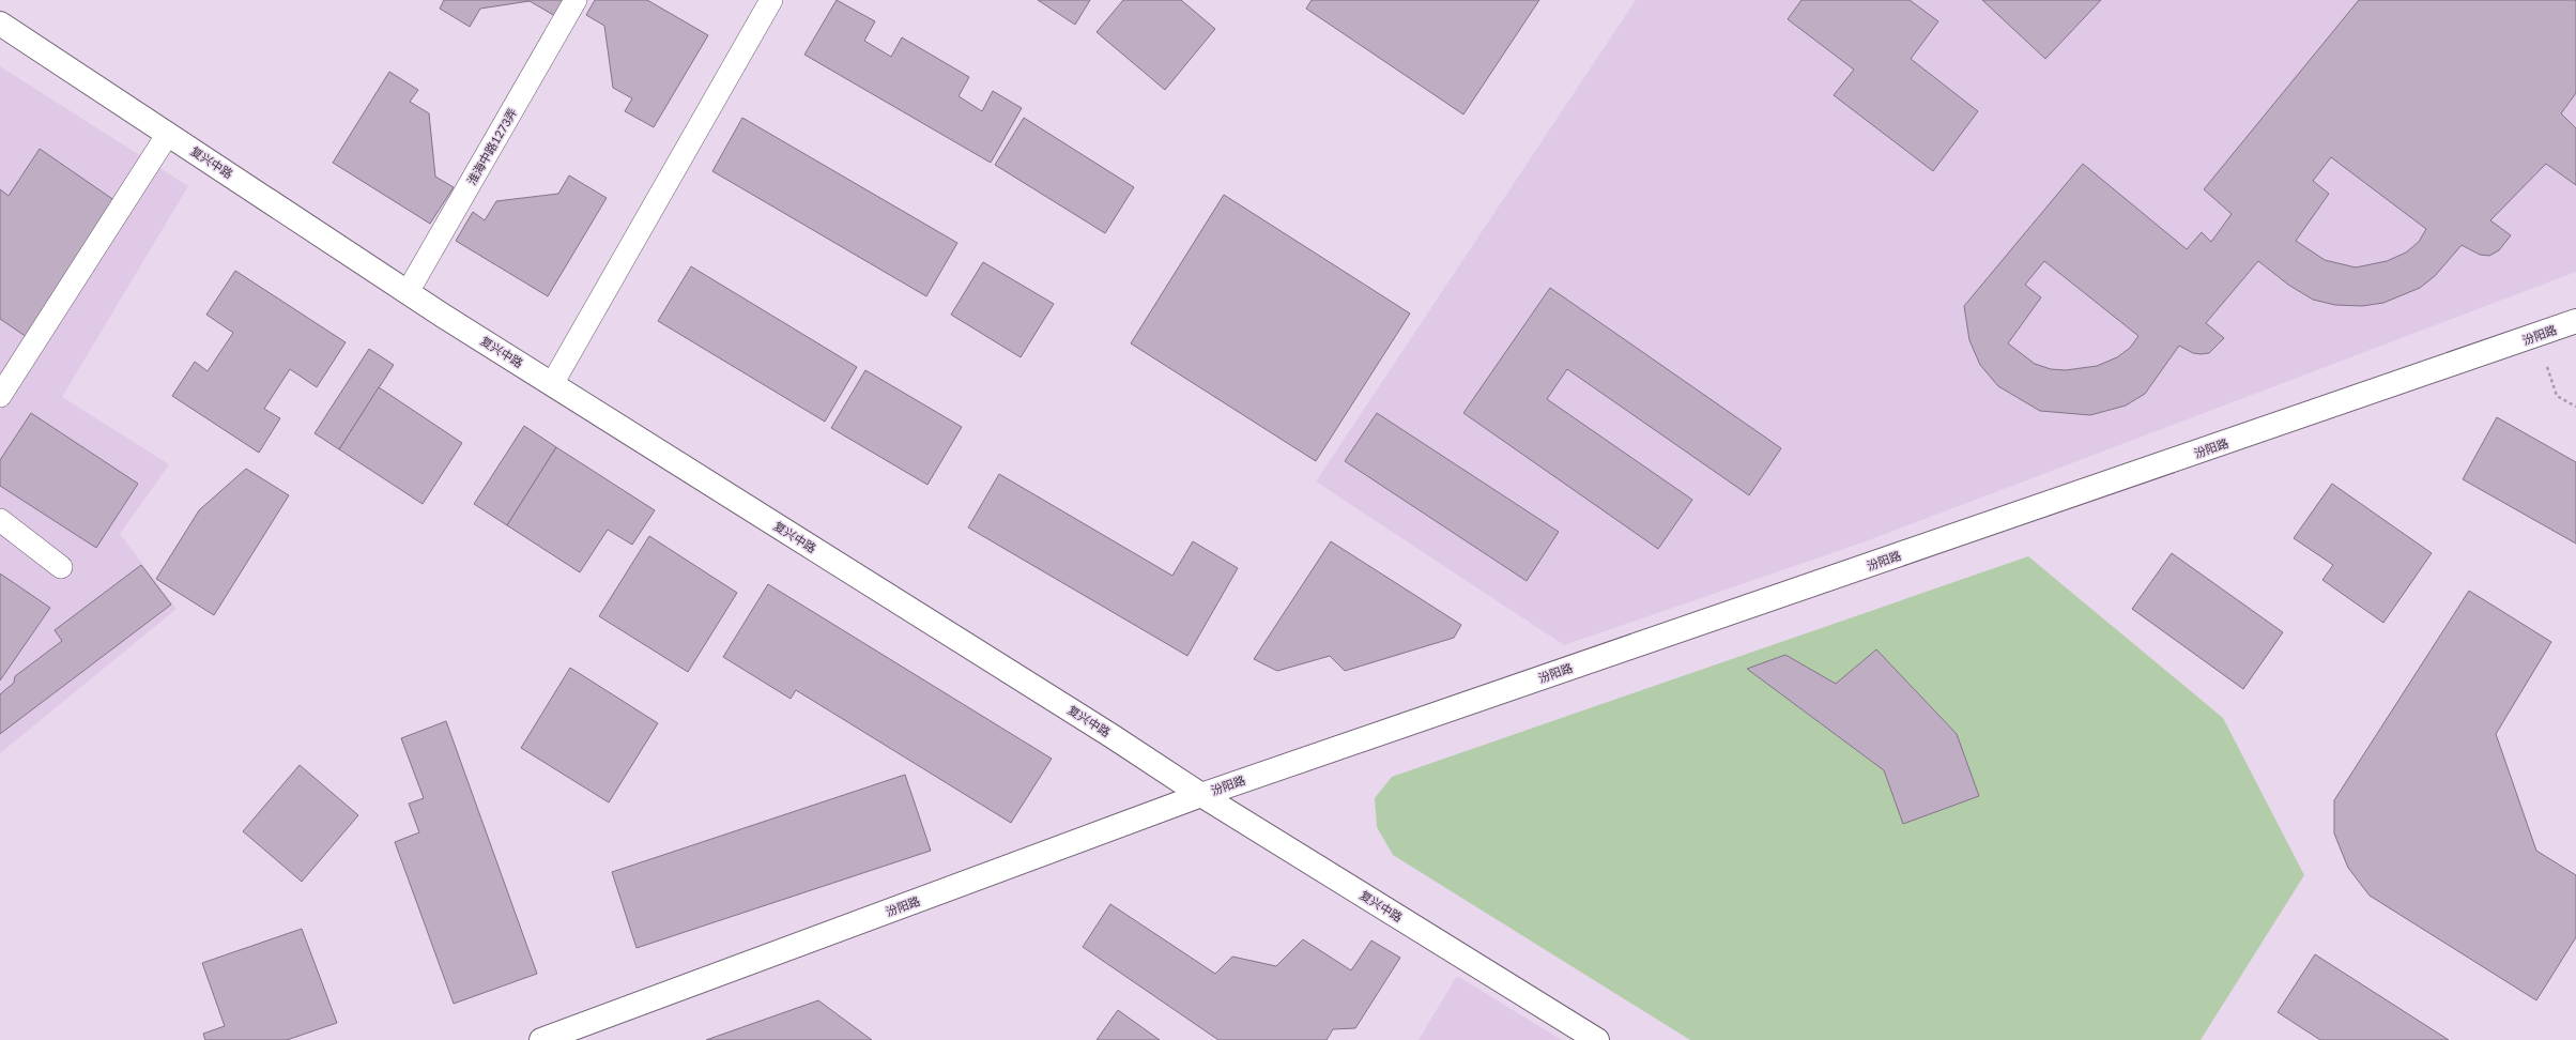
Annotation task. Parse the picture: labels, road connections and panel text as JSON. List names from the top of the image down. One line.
{"streets":{"street":["复兴中路","汾阳路"],"lane":["淮海中路1273弄"]},"crossings":[["淮海中路1273弄","复兴中路"],["复兴中路","汾阳路"]]}
